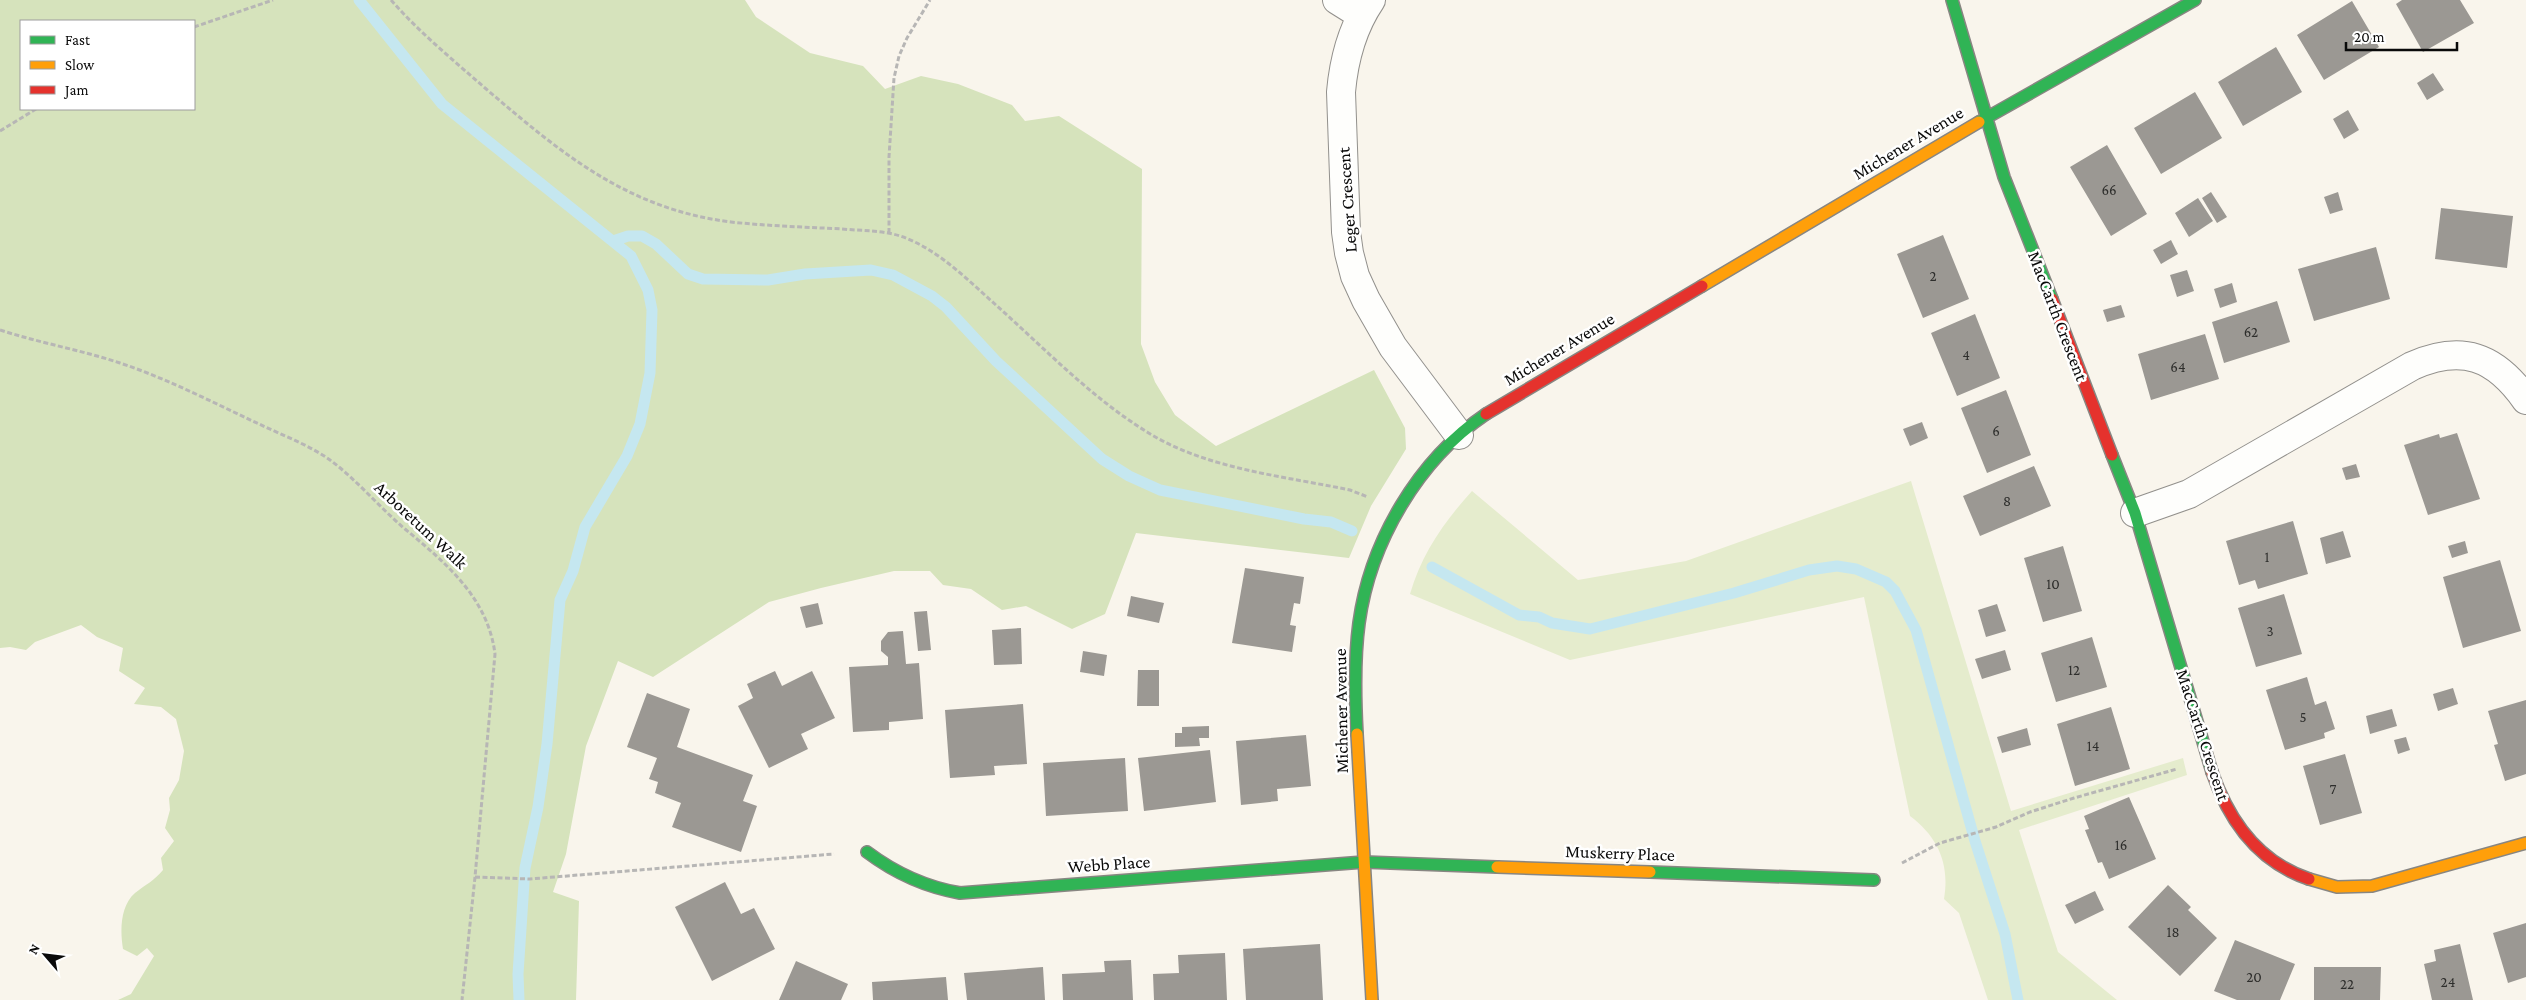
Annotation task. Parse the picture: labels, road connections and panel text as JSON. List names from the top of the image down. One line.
{"streets":{"street":["Michener Avenue","Leger Crescent","MacCarth Crescent","Muskerry Place","Webb Place"],"path":["Arboretum Walk"]},"crossings":[["Michener Avenue","Leger Crescent"],["Michener Avenue","MacCarth Crescent"],["Michener Avenue","Muskerry Place"],["Michener Avenue","Webb Place"],["Muskerry Place","Webb Place"]],"house_numbers":["66","2","62","4","64","6","8","1","10","3","12","5","14","7","16","18","20","24","22"],"legend":["Fast","Slow","Jam"],"scale_bar":"20 m","north":"top left"}
